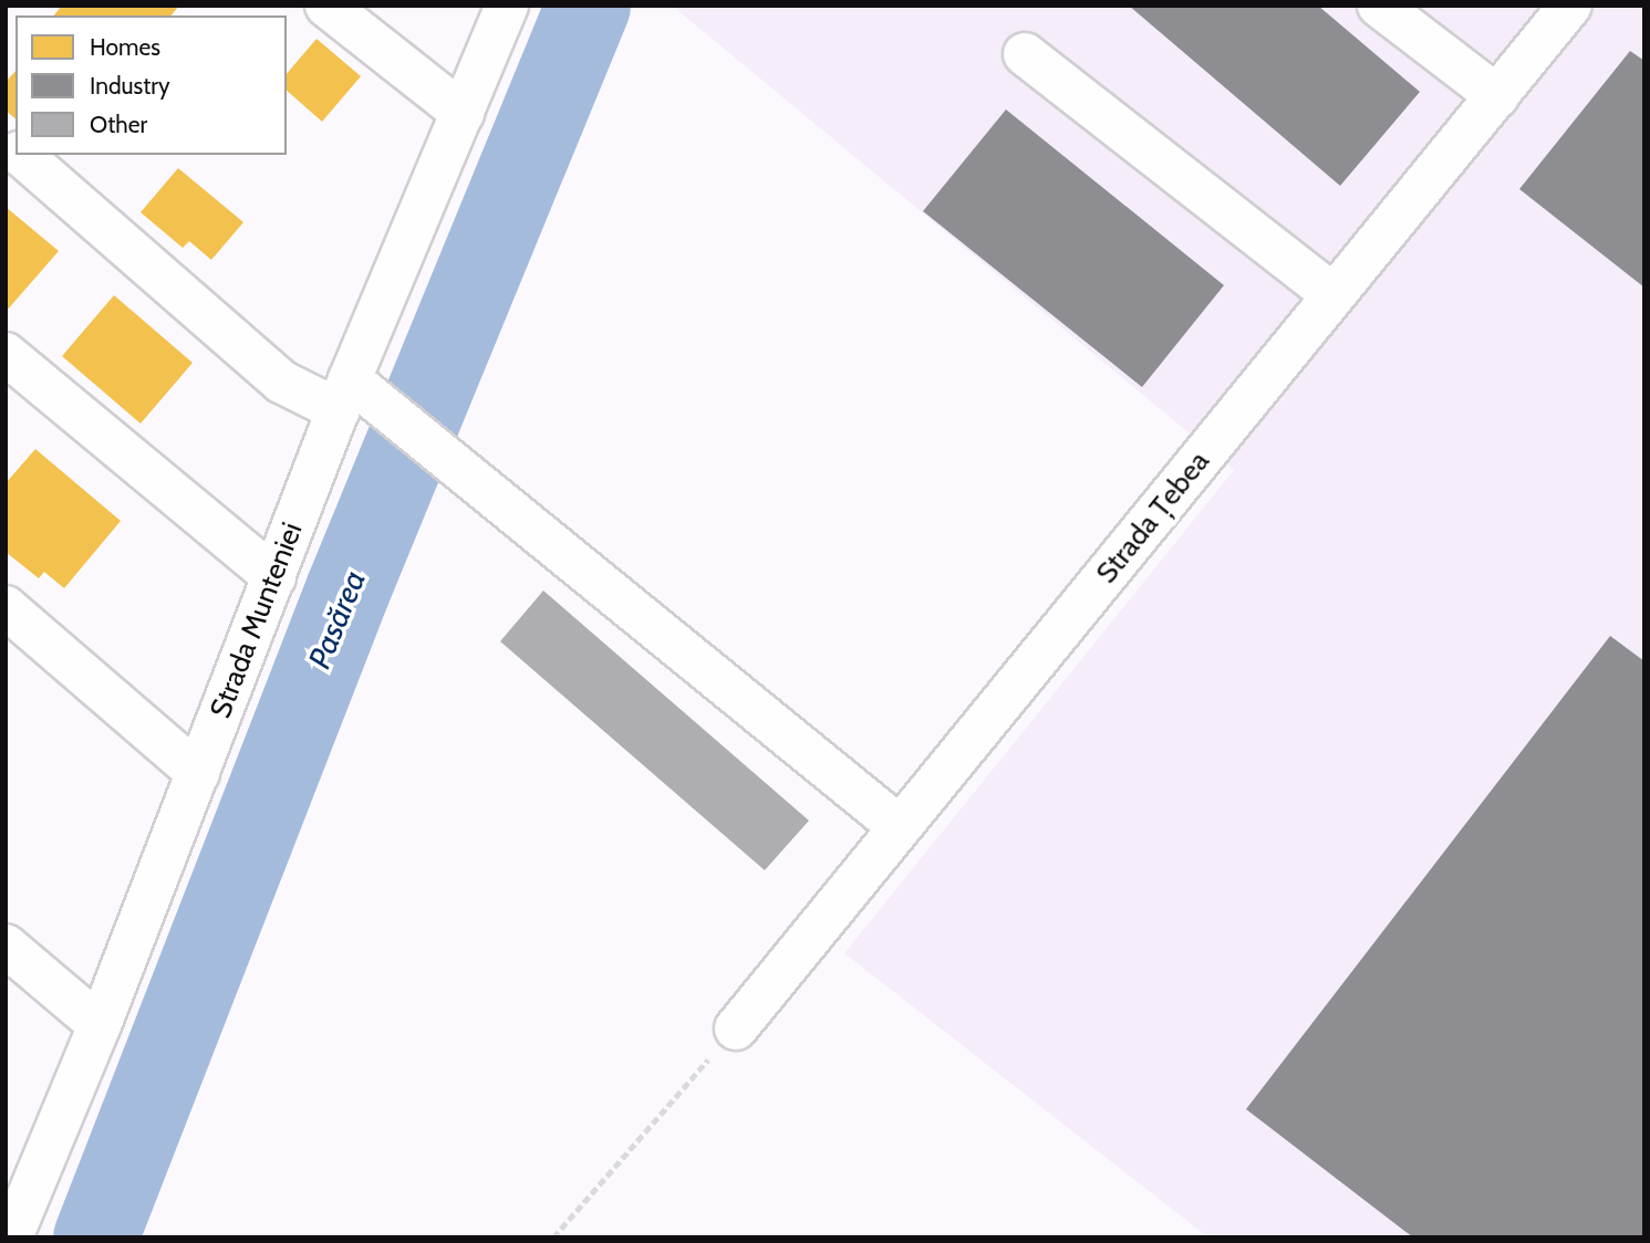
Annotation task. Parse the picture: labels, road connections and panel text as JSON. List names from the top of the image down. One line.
{"streets":{"street":["Strada Țebea","Strada Munteniei"]},"water":["Pasărea"],"legend":["Homes","Industry","Other"]}
